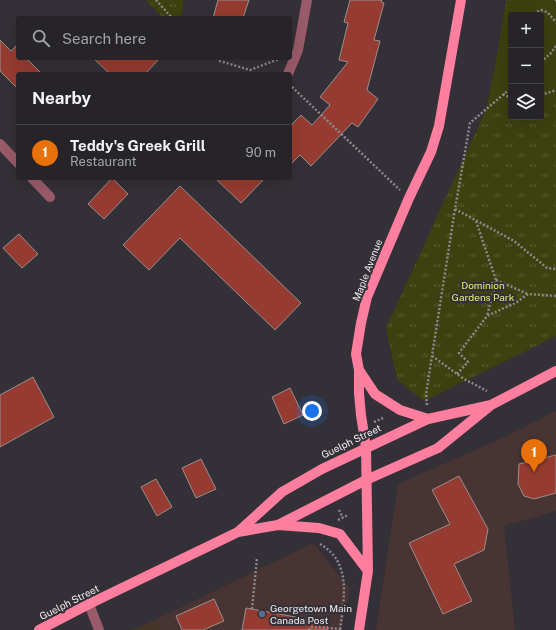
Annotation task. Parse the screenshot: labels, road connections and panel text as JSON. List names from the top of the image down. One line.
{"streets":{"main road":["Maple Avenue","Guelph Street"]},"crossings":[["Maple Avenue","Guelph Street"]],"parks":["Dominion Gardens Park"],"places":["Georgetown Main Canada Post"],"page":{"map_buttons":["+","−"],"search":"Search here","heading":"Nearby","list":[{"mark":"1","name":"Teddy's Greek Grill","note":"Restaurant","value":"90 m"}],"pins":"1"}}
